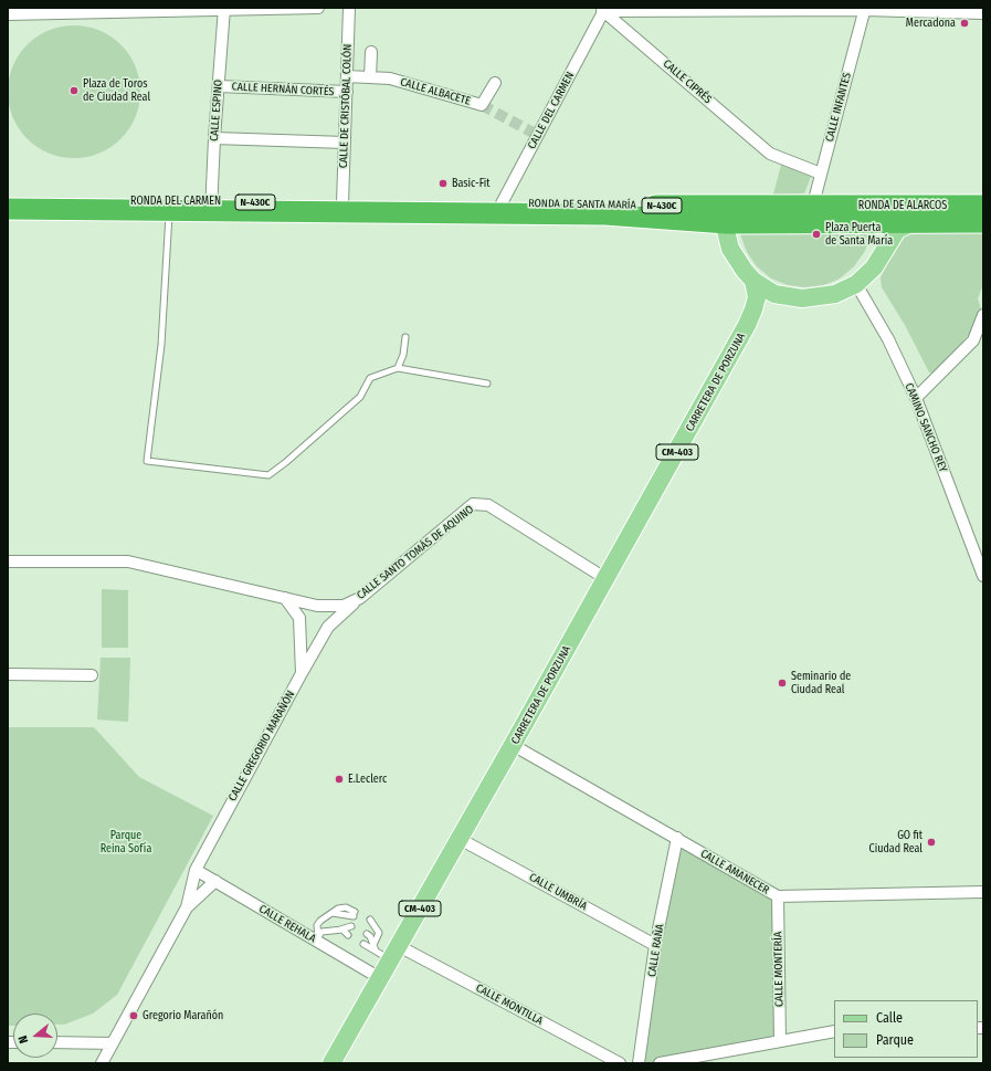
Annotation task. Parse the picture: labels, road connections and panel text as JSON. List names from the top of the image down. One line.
{"streets":{"highway":["RONDA DEL CARMEN","N-430C","RONDA DE SANTA MARÍA","RONDA DE ALARCOS"],"main road":["CARRETERA DE PORZUNA","CM-403"],"street":["CALLE CIPRÉS","CALLE HERNÁN CORTÉS","CALLE ALBACETE","CALLE DE CRISTÓBAL COLÓN","CALLE INFANTES","CALLE ESPINO","CALLE DEL CARMEN","CAMINO SANCHO REY","CALLE SANTO TOMÁS DE AQUINO","CALLE GREGORIO MARAÑÓN","CALLE AMANECER","CALLE UMBRÍA","CALLE REHALA","CALLE RAÑA","CALLE MONTERÍA","CALLE MONTILLA"]},"crossings":[["CALLE CIPRÉS","CALLE INFANTES"],["CALLE CIPRÉS","CALLE DEL CARMEN"],["CALLE HERNÁN CORTÉS","CALLE DE CRISTÓBAL COLÓN"],["CALLE HERNÁN CORTÉS","CALLE ESPINO"],["CALLE ALBACETE","CALLE DE CRISTÓBAL COLÓN"],["CALLE DE CRISTÓBAL COLÓN","RONDA DEL CARMEN"],["CALLE INFANTES","RONDA DE SANTA MARÍA"],["CALLE INFANTES","RONDA DE ALARCOS"],["CALLE ESPINO","RONDA DEL CARMEN"],["CALLE DEL CARMEN","RONDA DEL CARMEN"],["CALLE DEL CARMEN","RONDA DE SANTA MARÍA"],["RONDA DEL CARMEN","RONDA DE SANTA MARÍA"],["N-430C","RONDA DE SANTA MARÍA"],["N-430C","RONDA DE ALARCOS"],["RONDA DE SANTA MARÍA","RONDA DE ALARCOS"],["CARRETERA DE PORZUNA","CALLE SANTO TOMÁS DE AQUINO"],["CARRETERA DE PORZUNA","CALLE AMANECER"],["CARRETERA DE PORZUNA","CALLE UMBRÍA"],["CARRETERA DE PORZUNA","CALLE REHALA"],["CARRETERA DE PORZUNA","CALLE MONTILLA"],["CALLE SANTO TOMÁS DE AQUINO","CALLE GREGORIO MARAÑÓN"],["CALLE GREGORIO MARAÑÓN","CALLE REHALA"],["CALLE AMANECER","CALLE RAÑA"],["CALLE AMANECER","CALLE MONTERÍA"],["CALLE UMBRÍA","CALLE RAÑA"]],"parks":["Parque Reina Sofía"],"places":["Mercadona","Plaza de Toros de Ciudad Real","Basic-Fit","Plaza Puerta de Santa María","Seminario de Ciudad Real","E.Leclerc","GO fit Ciudad Real","Gregorio Marañón"],"legend":["Calle","Parque"],"north":"left"}
